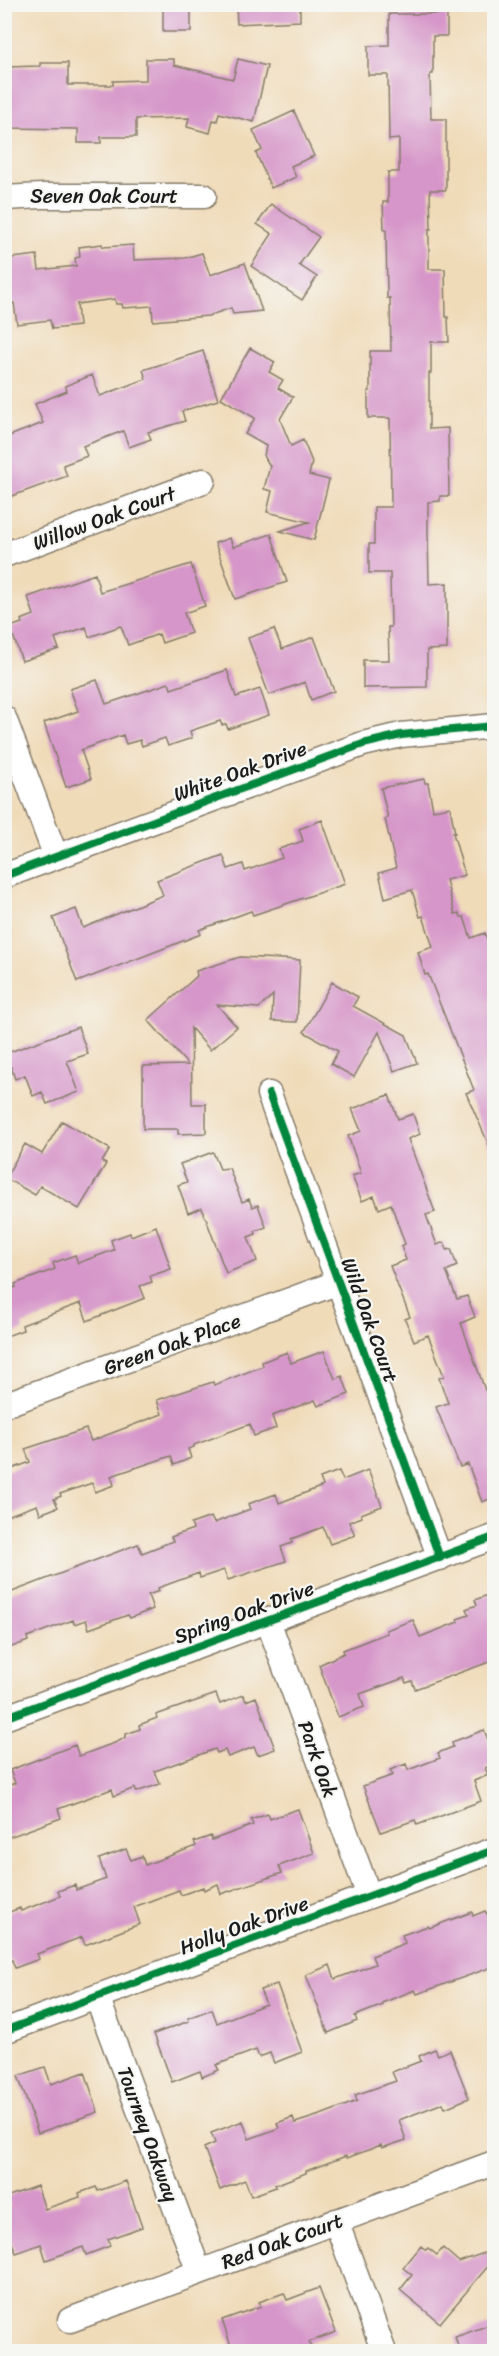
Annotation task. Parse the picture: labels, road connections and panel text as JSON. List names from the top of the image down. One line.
{"streets":{"street":["Seven Oak Court","Willow Oak Court","White Oak Drive","Wild Oak Court","Green Oak Place","Spring Oak Drive","Park Oak","Holly Oak Drive","Tourney Oakway","Red Oak Court"]},"crossings":[["Wild Oak Court","Green Oak Place"],["Wild Oak Court","Spring Oak Drive"],["Spring Oak Drive","Park Oak"],["Park Oak","Holly Oak Drive"],["Holly Oak Drive","Tourney Oakway"],["Tourney Oakway","Red Oak Court"]]}
